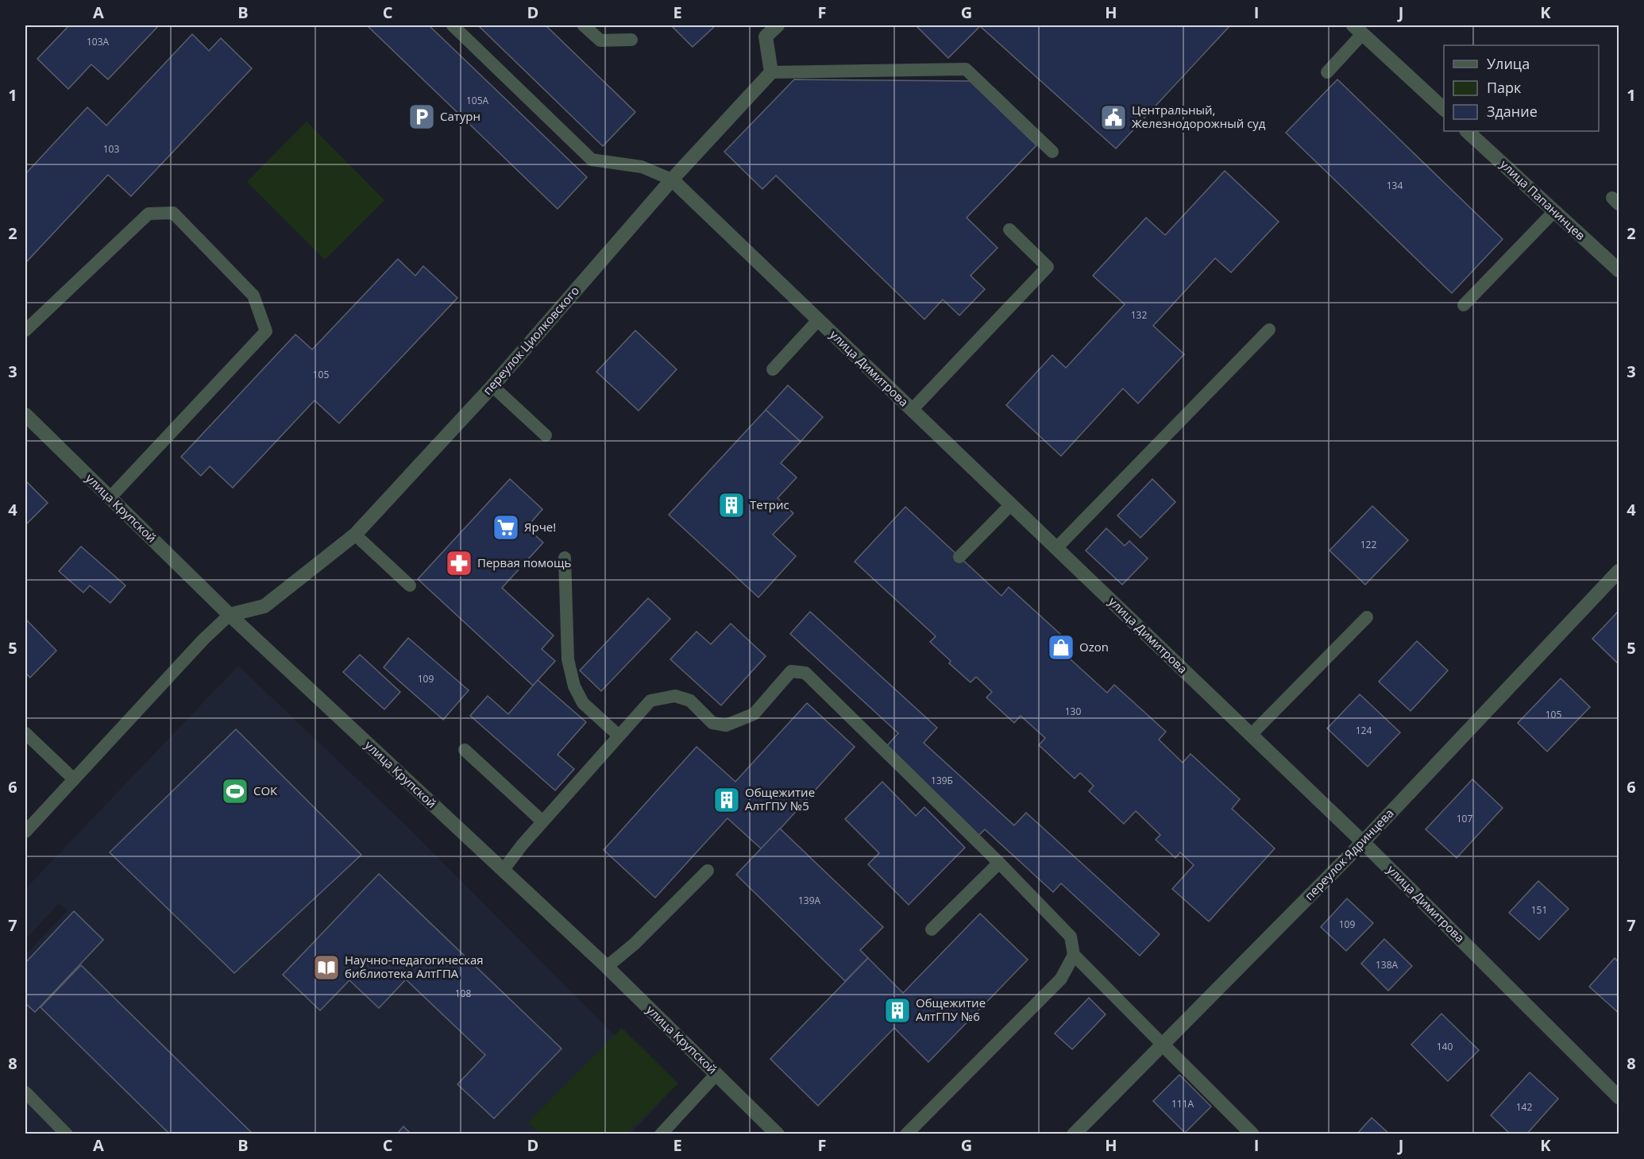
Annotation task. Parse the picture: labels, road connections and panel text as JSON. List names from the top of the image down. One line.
{"streets":{"street":["улица Папанинцев","переулок Циолковского","улица Димитрова","улица Крупской","переулок Ядринцева"]},"crossings":[["переулок Циолковского","улица Димитрова"],["переулок Циолковского","улица Крупской"],["улица Димитрова","переулок Ядринцева"]],"places":{"parking":["Сатурн"],"public building":["Центральный, Железнодорожный суд"],"building":["Тетрис","Общежитие АлтГПУ №5","Общежитие АлтГПУ №6"],"supermarket":["Ярче!"],"pharmacy":["Первая помощь"],"shop":["Ozon"],"sports":["СОК"],"library":["Научно-педагогическая библиотека АлтГПА"]},"house_numbers":["103А","105А","103","134","132","105","122","109","130","105","124","139Б","107","139А","151","109","138А","108","140","111А","142"],"legend":["Улица","Парк","Здание"],"grid":{"columns":["A","B","C","D","E","F","G","H","I","J","K"],"rows":["1","2","3","4","5","6","7","8"]}}
